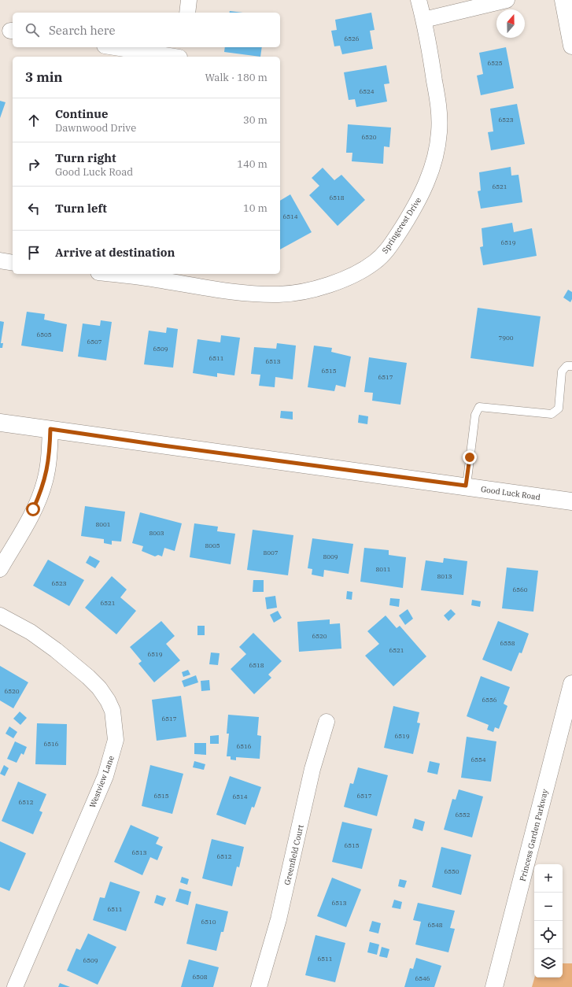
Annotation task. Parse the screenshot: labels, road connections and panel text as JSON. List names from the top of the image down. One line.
{"streets":{"main road":["Good Luck Road","Princess Garden Parkway"],"street":["Springcrest Drive","Westview Lane","Greenfield Court"]},"house_numbers":["6526","6525","6524","6523","6520","6521","6518","6514","6519","6505","7900","6507","6509","6511","6513","6515","6517","8001","8003","8005","8007","8009","8011","8013","6523","6560","6521","6520","6558","6521","6519","6518","6520","6556","6517","6519","6516","6516","6554","6515","6517","6514","6512","6552","6515","6513","6512","6550","6513","6511","6510","6548","6511","6509","6508","6546"],"north":"top","page":{"search":"Search here","heading":["3 min","Walk · 180 m"],"list":[["Continue","Dawnwood Drive","30 m"],["Turn right","Good Luck Road","140 m"],["Turn left","10 m"],"Arrive at destination"],"map_buttons":["+","−"]}}
